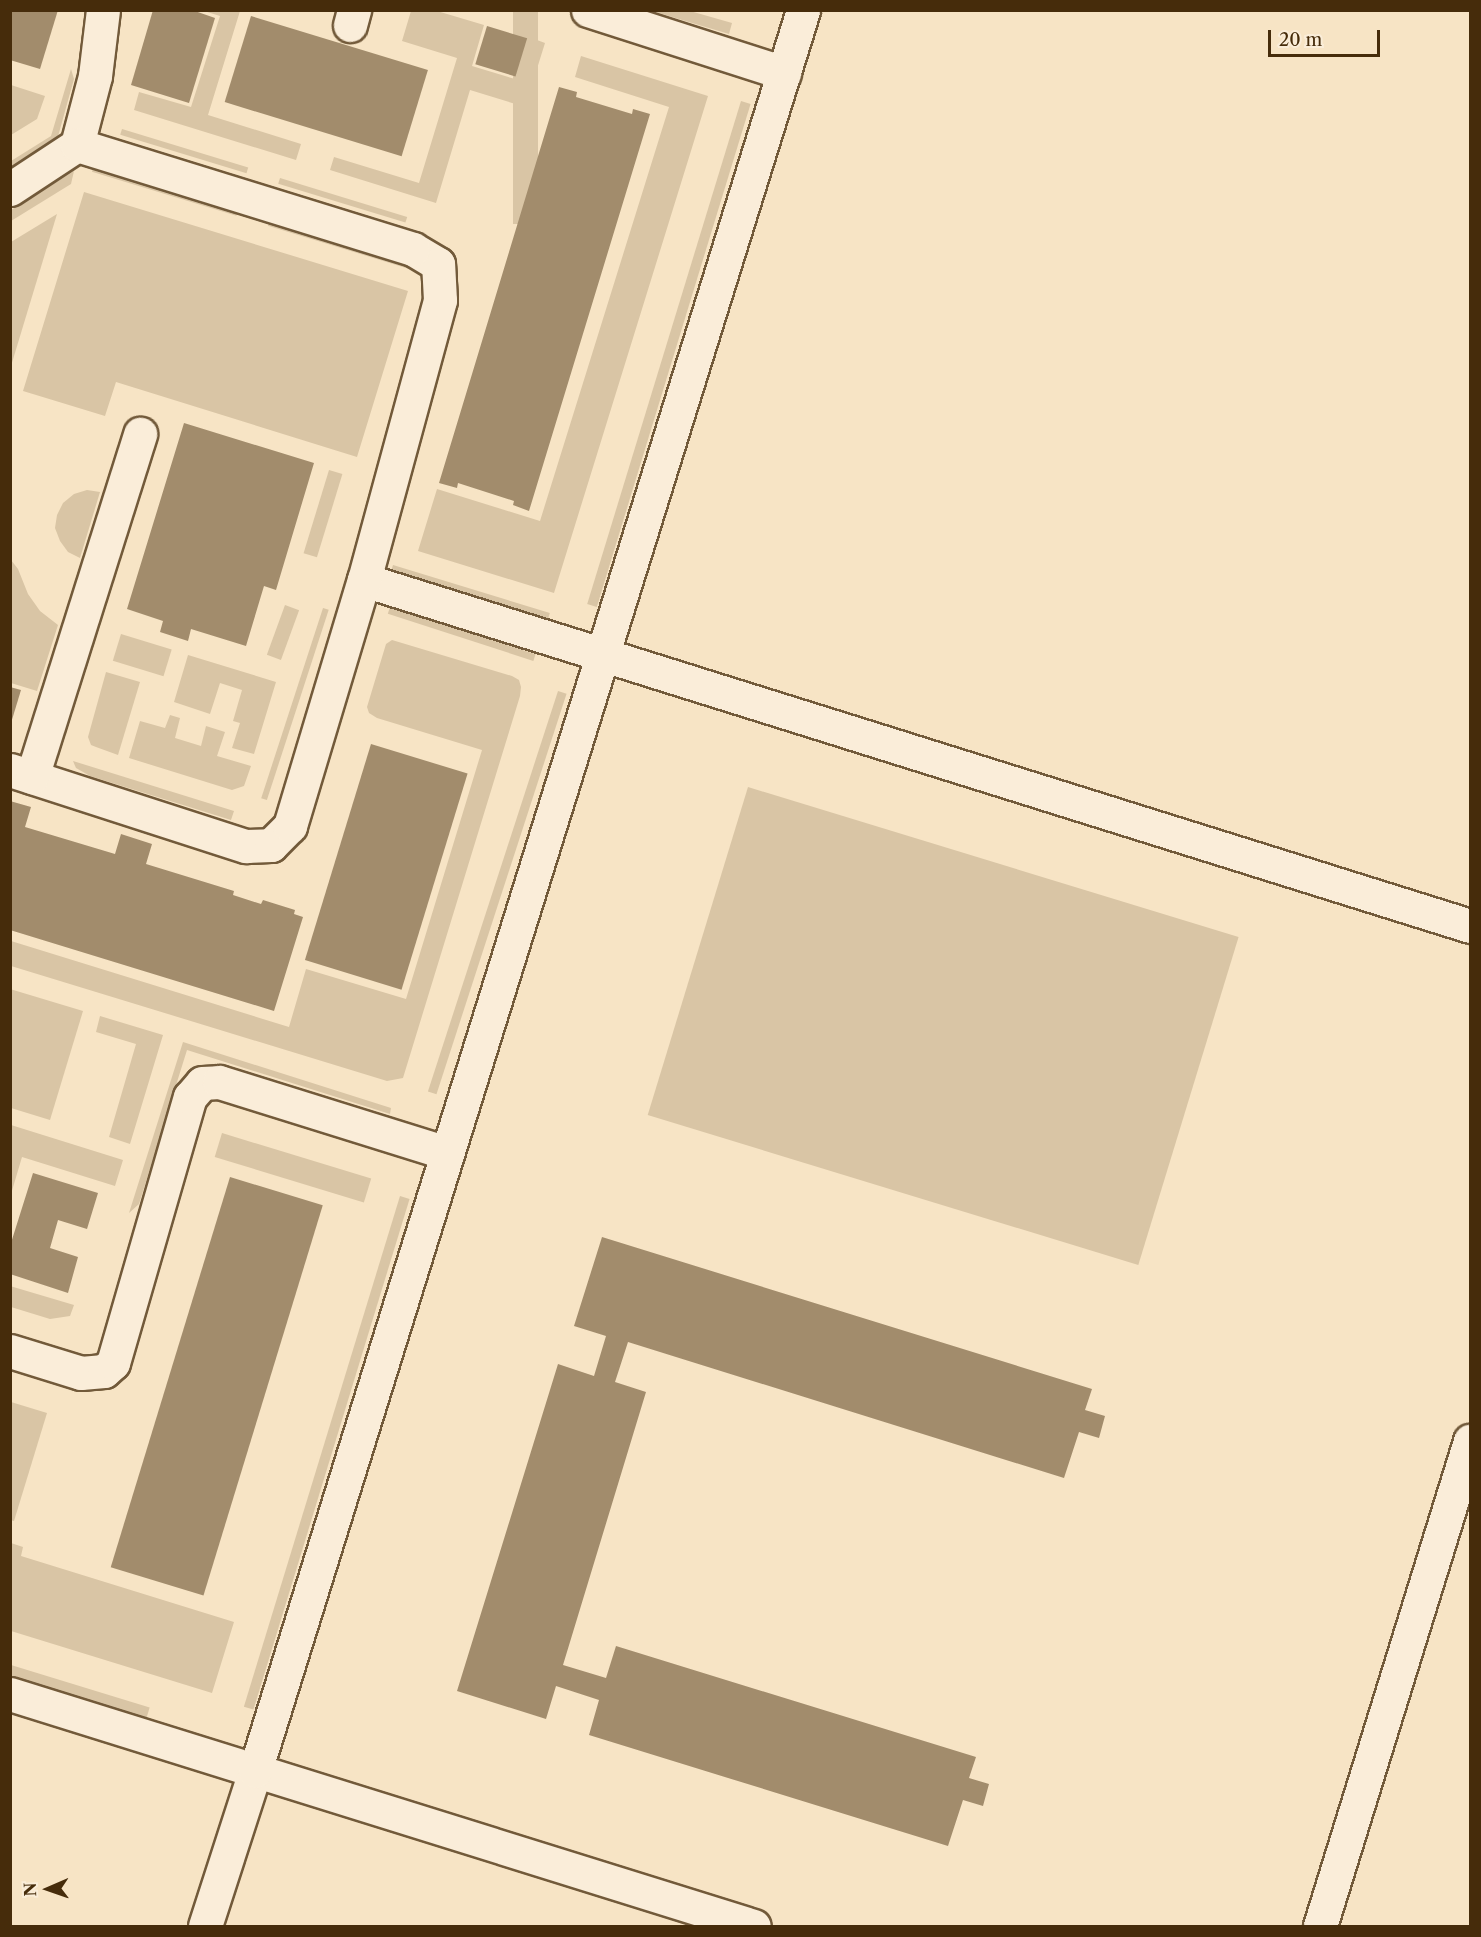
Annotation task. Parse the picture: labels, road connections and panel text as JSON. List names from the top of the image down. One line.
{"scale_bar":"20 m","north":"left"}
